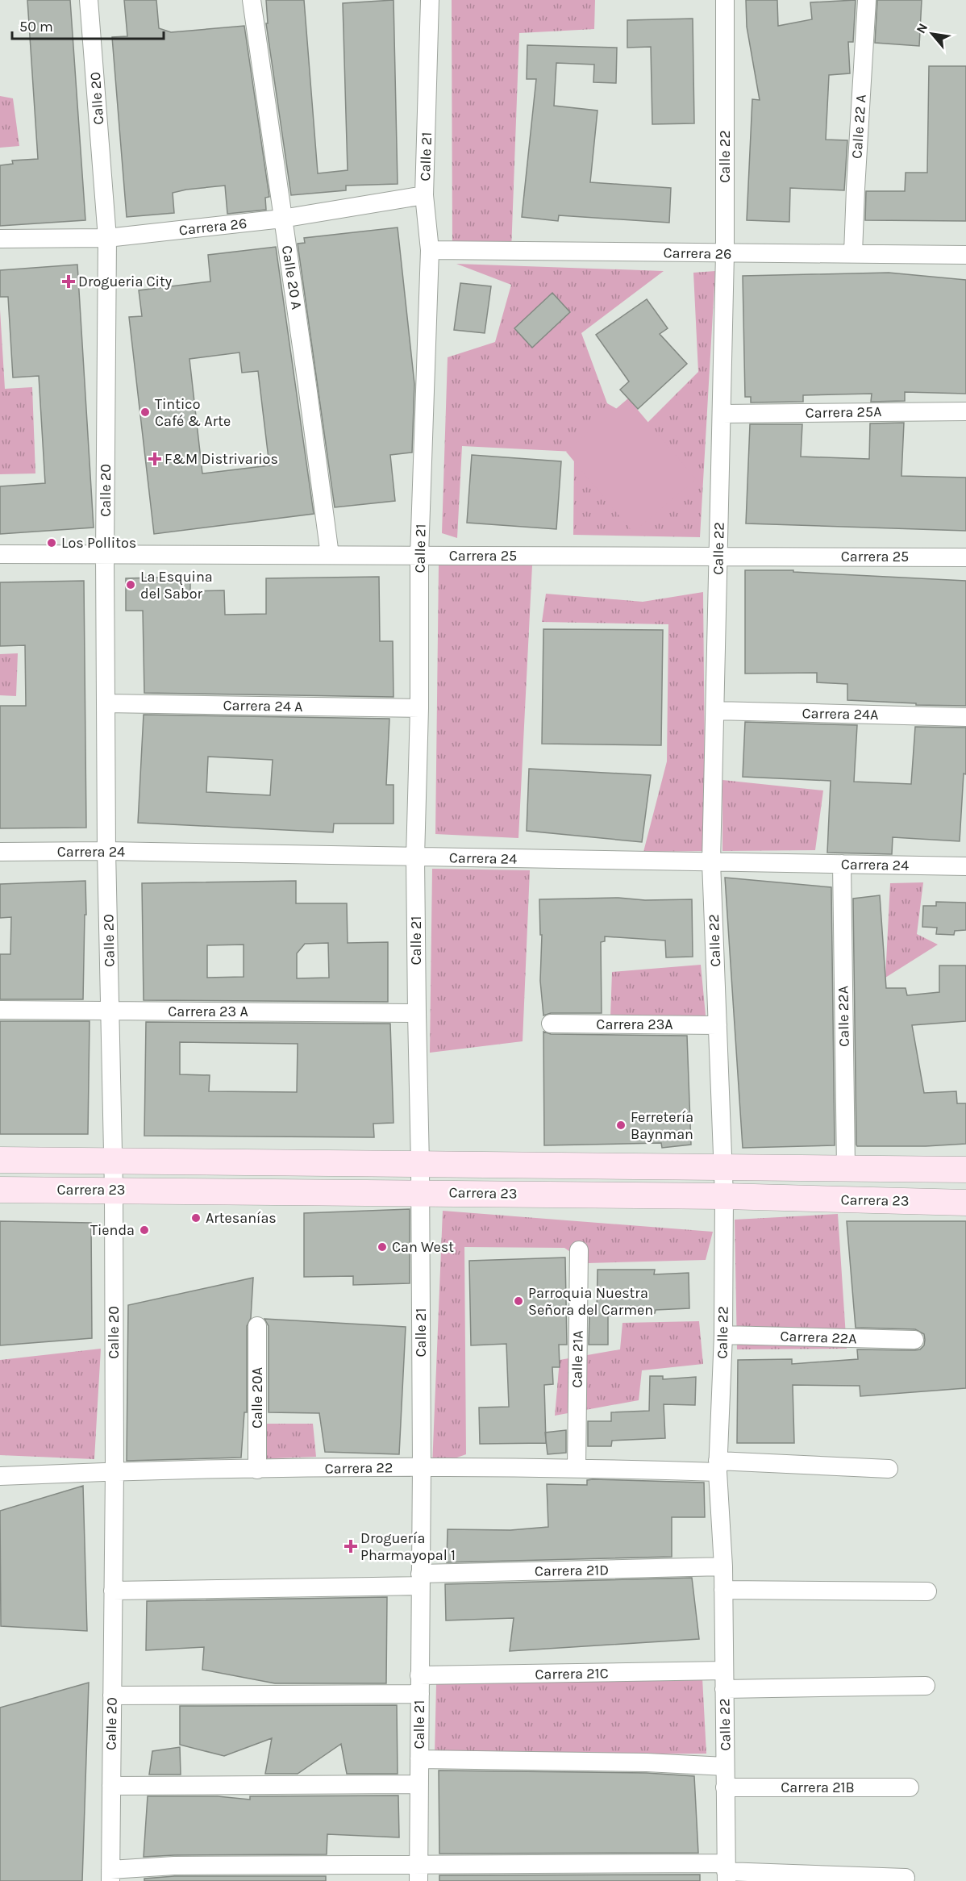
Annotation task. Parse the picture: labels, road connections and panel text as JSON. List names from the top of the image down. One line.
{"streets":{"street":["Calle 20","Calle 22 A","Calle 21","Calle 22","Carrera 26","Calle 20 A","Carrera 25A","Carrera 25","Carrera 24 A","Carrera 24A","Carrera 24","Carrera 23 A","Calle 22A","Carrera 23A","Carrera 23","Carrera 22A","Calle 21A","Calle 20A","Carrera 22","Carrera 21D","Carrera 21C","Carrera 21B"]},"crossings":[["Calle 20","Carrera 26"],["Calle 20","Carrera 25"],["Calle 20","Carrera 24 A"],["Calle 20","Carrera 24"],["Calle 20","Carrera 23 A"],["Calle 20","Carrera 23"],["Calle 20","Carrera 22"],["Calle 20","Carrera 21D"],["Calle 22 A","Carrera 26"],["Calle 21","Carrera 26"],["Calle 21","Carrera 25"],["Calle 21","Carrera 24 A"],["Calle 21","Carrera 24"],["Calle 21","Carrera 23 A"],["Calle 21","Carrera 23"],["Calle 21","Carrera 22"],["Calle 21","Carrera 21D"],["Calle 21","Carrera 21C"],["Calle 22","Carrera 26"],["Calle 22","Carrera 25A"],["Calle 22","Carrera 25"],["Calle 22","Carrera 24A"],["Calle 22","Carrera 24"],["Calle 22","Carrera 23A"],["Calle 22","Carrera 23"],["Calle 22","Carrera 22A"],["Calle 22","Carrera 22"],["Calle 22","Carrera 21D"],["Calle 22","Carrera 21C"],["Calle 22","Carrera 21B"],["Carrera 26","Calle 20 A"],["Calle 20 A","Carrera 25"],["Carrera 24","Calle 22A"],["Calle 22A","Carrera 23"],["Calle 21A","Carrera 22"],["Calle 20A","Carrera 22"]],"places":{"health":["Drogueria City","F&M Distrivarios","Droguería Pharmayopal 1"],"other":["Tintico Café & Arte","Los Pollitos","La Esquina del Sabor","Ferretería Baynman","Artesanías","Tienda","Can West","Parroquia Nuestra Señora del Carmen"]},"scale_bar":"50 m","north":"top left"}
